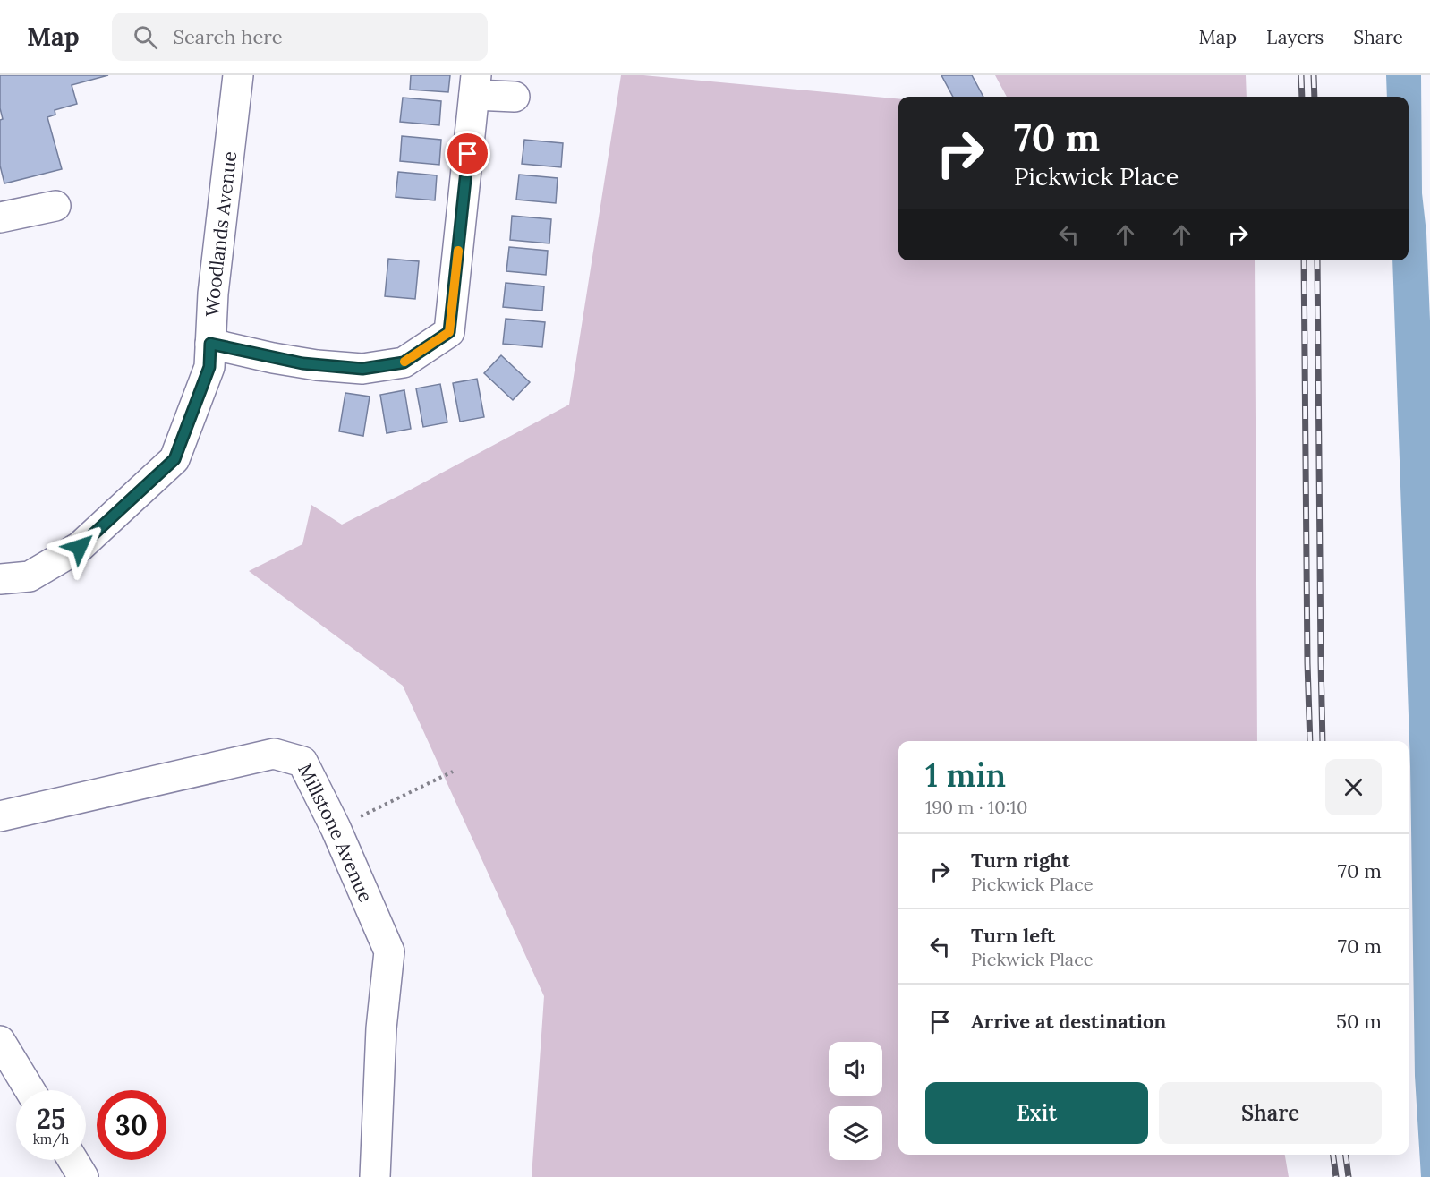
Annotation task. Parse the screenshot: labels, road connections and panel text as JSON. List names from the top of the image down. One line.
{"streets":{"street":["Woodlands Avenue","Millstone Avenue"]},"page":{"header":"Map","search":"Search here","nav":["Map","Layers","Share"],"turn":["70 m","Pickwick Place"],"heading":["1 min","190 m · 10:10"],"list":[{"name":"Turn right","note":"Pickwick Place","value":"70 m"},{"name":"Turn left","note":"Pickwick Place","value":"70 m"},{"name":"Arrive at destination","value":"50 m"}],"buttons":["Exit","Share"],"speed":"25 km/h","limit":"30"}}
